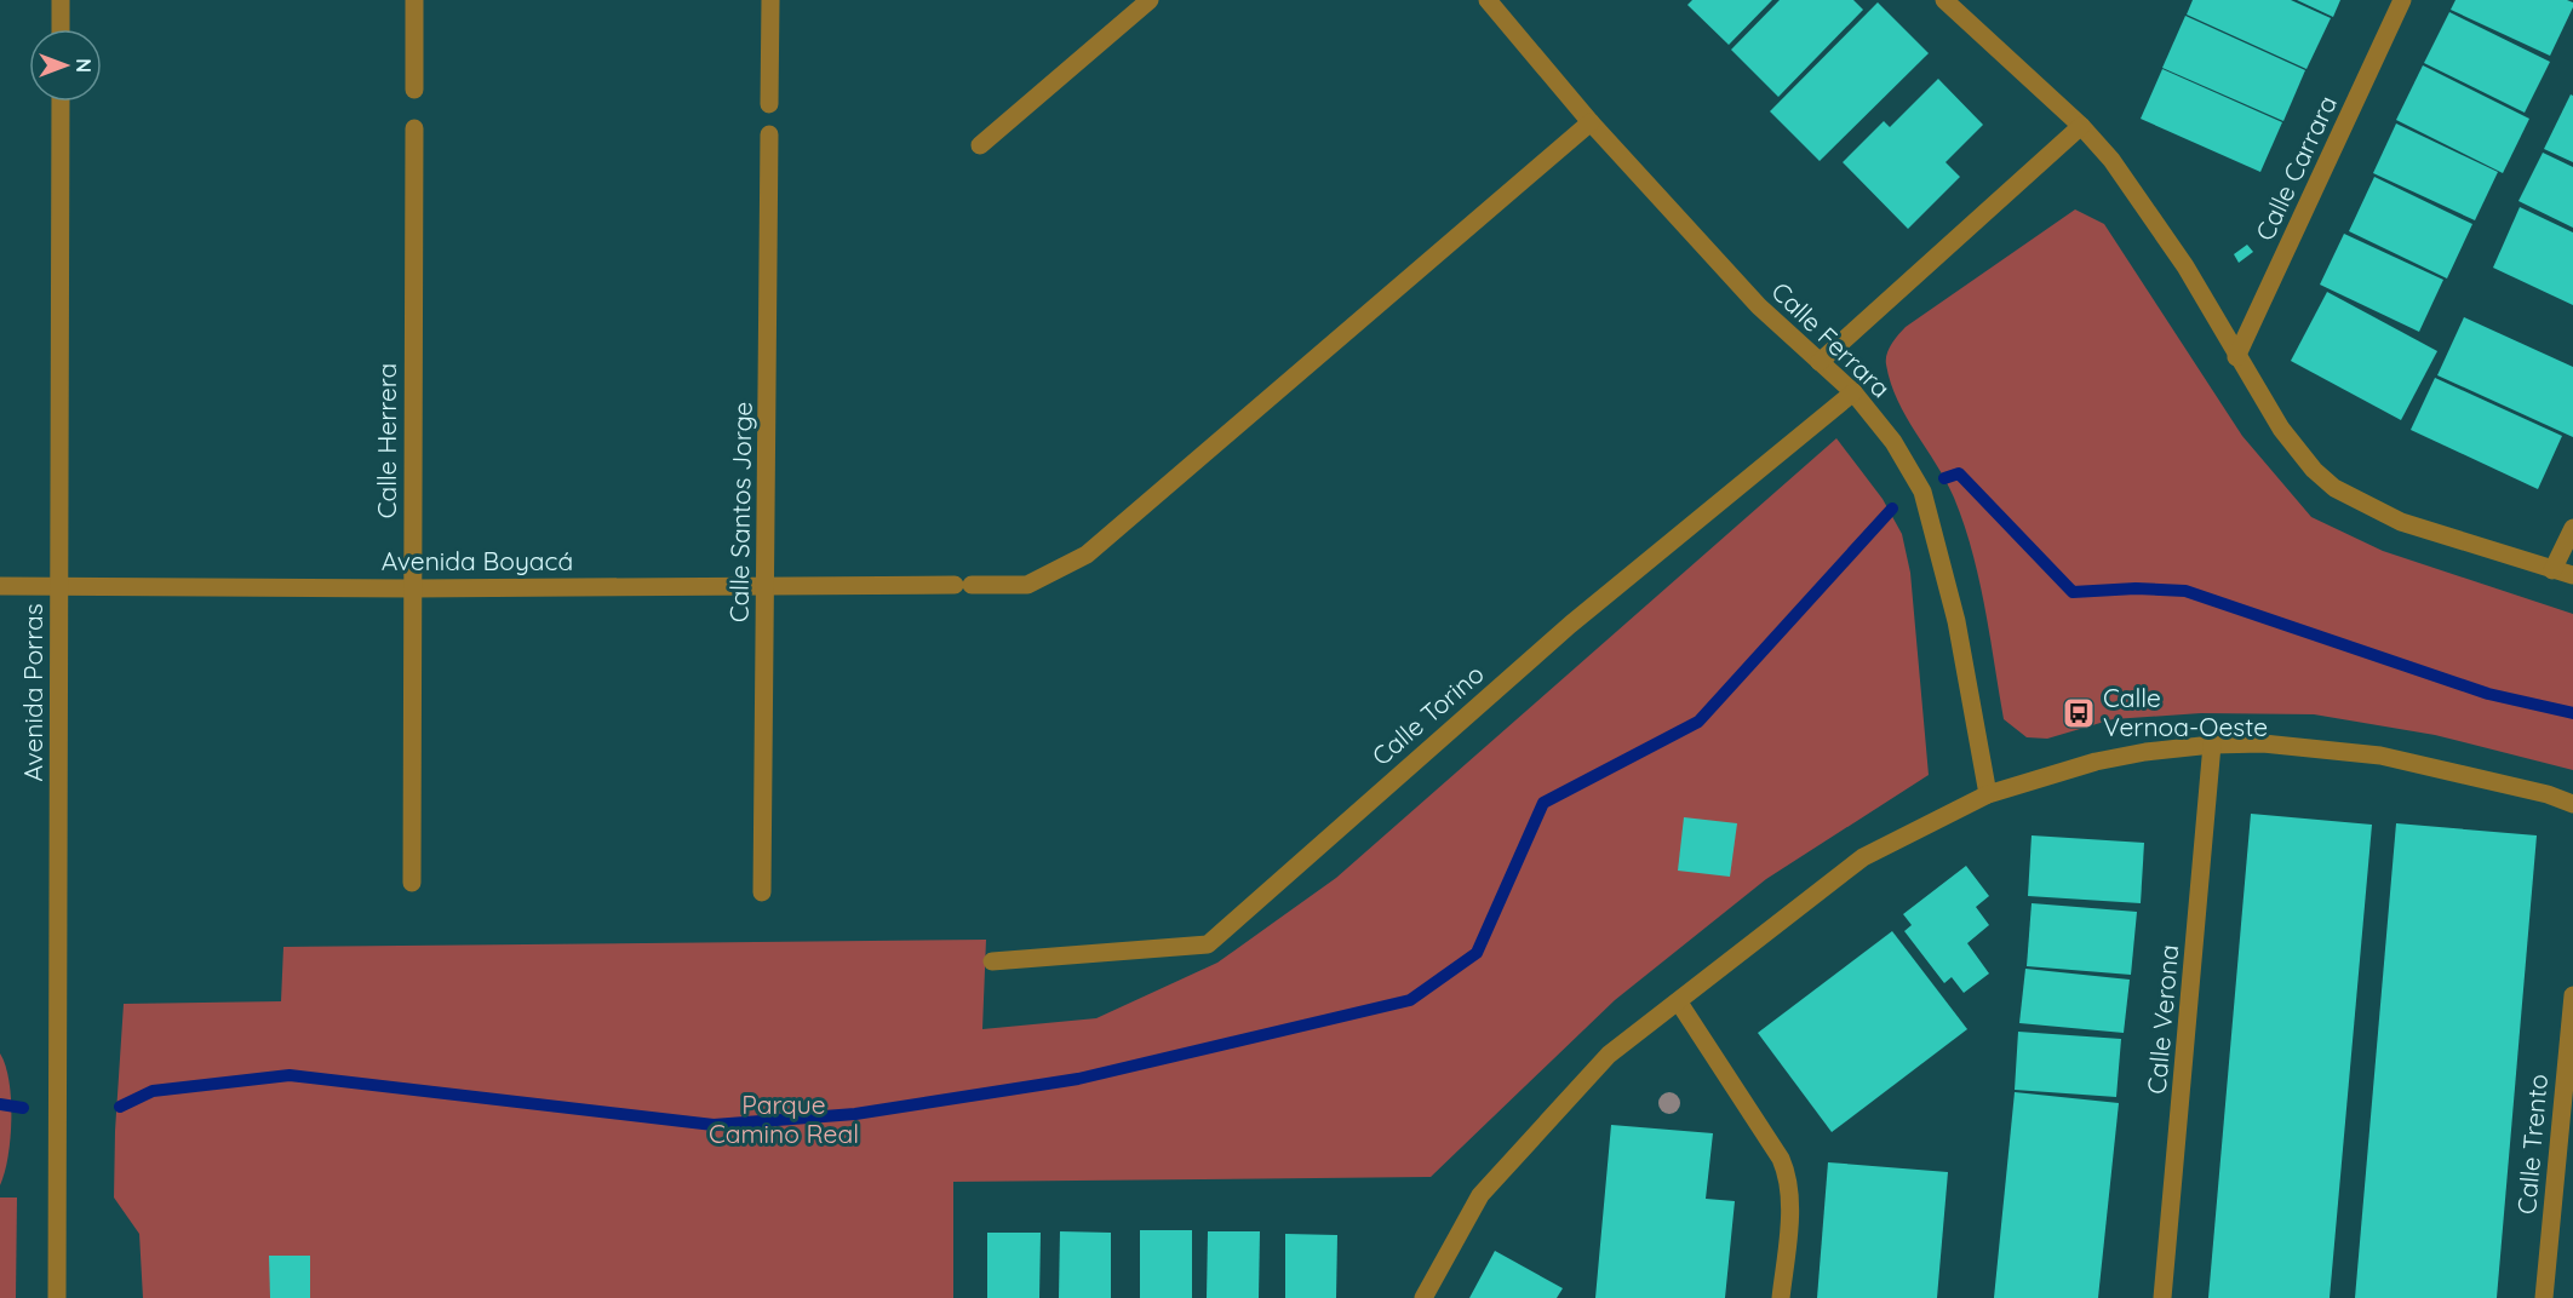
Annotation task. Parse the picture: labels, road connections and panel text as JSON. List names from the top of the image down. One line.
{"streets":{"street":["Calle Carrara","Calle Ferrara","Calle Herrera","Calle Santos Jorge","Avenida Boyacá","Avenida Porras","Calle Torino","Calle Verona","Calle Trento"]},"crossings":[["Calle Ferrara","Avenida Boyacá"],["Calle Ferrara","Calle Torino"],["Calle Herrera","Avenida Boyacá"],["Calle Santos Jorge","Avenida Boyacá"],["Avenida Boyacá","Avenida Porras"]],"parks":["Parque Camino Real"],"places":{"bus stop":["Calle Vernoa-Oeste"]},"north":"right"}
